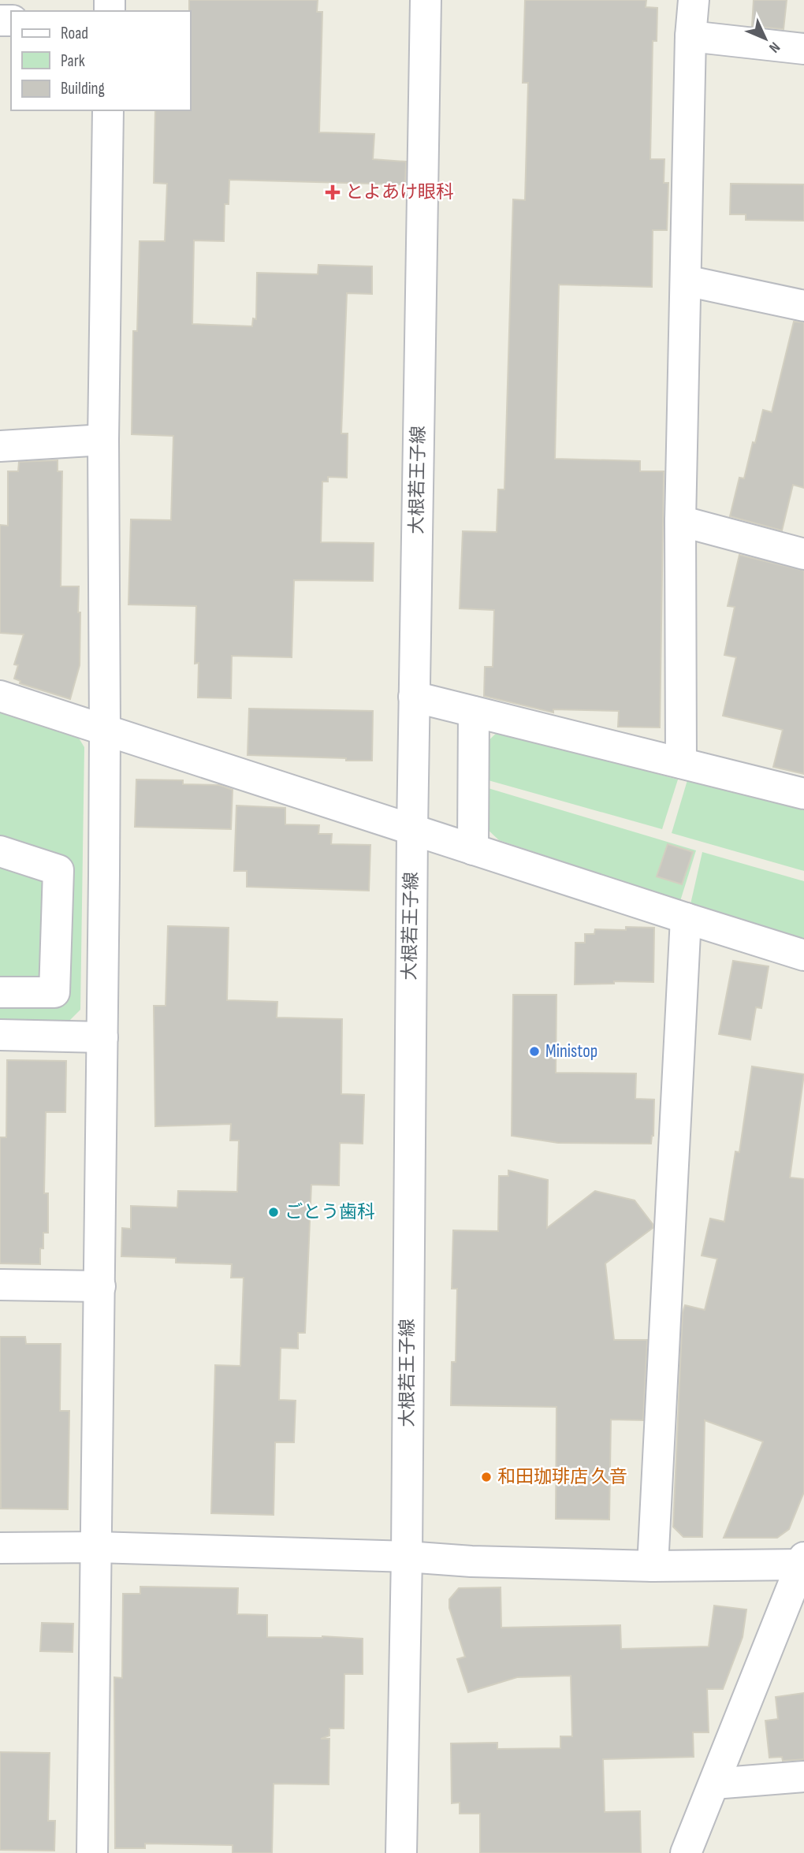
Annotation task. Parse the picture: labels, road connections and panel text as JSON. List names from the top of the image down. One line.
{"streets":{"street":["大根若王子線"]},"places":{"health":["とよあけ眼科"],"other":["Ministop","ごとう歯科","和田珈琲店 久音"]},"legend":["Road","Park","Building"],"north":"bottom right"}
